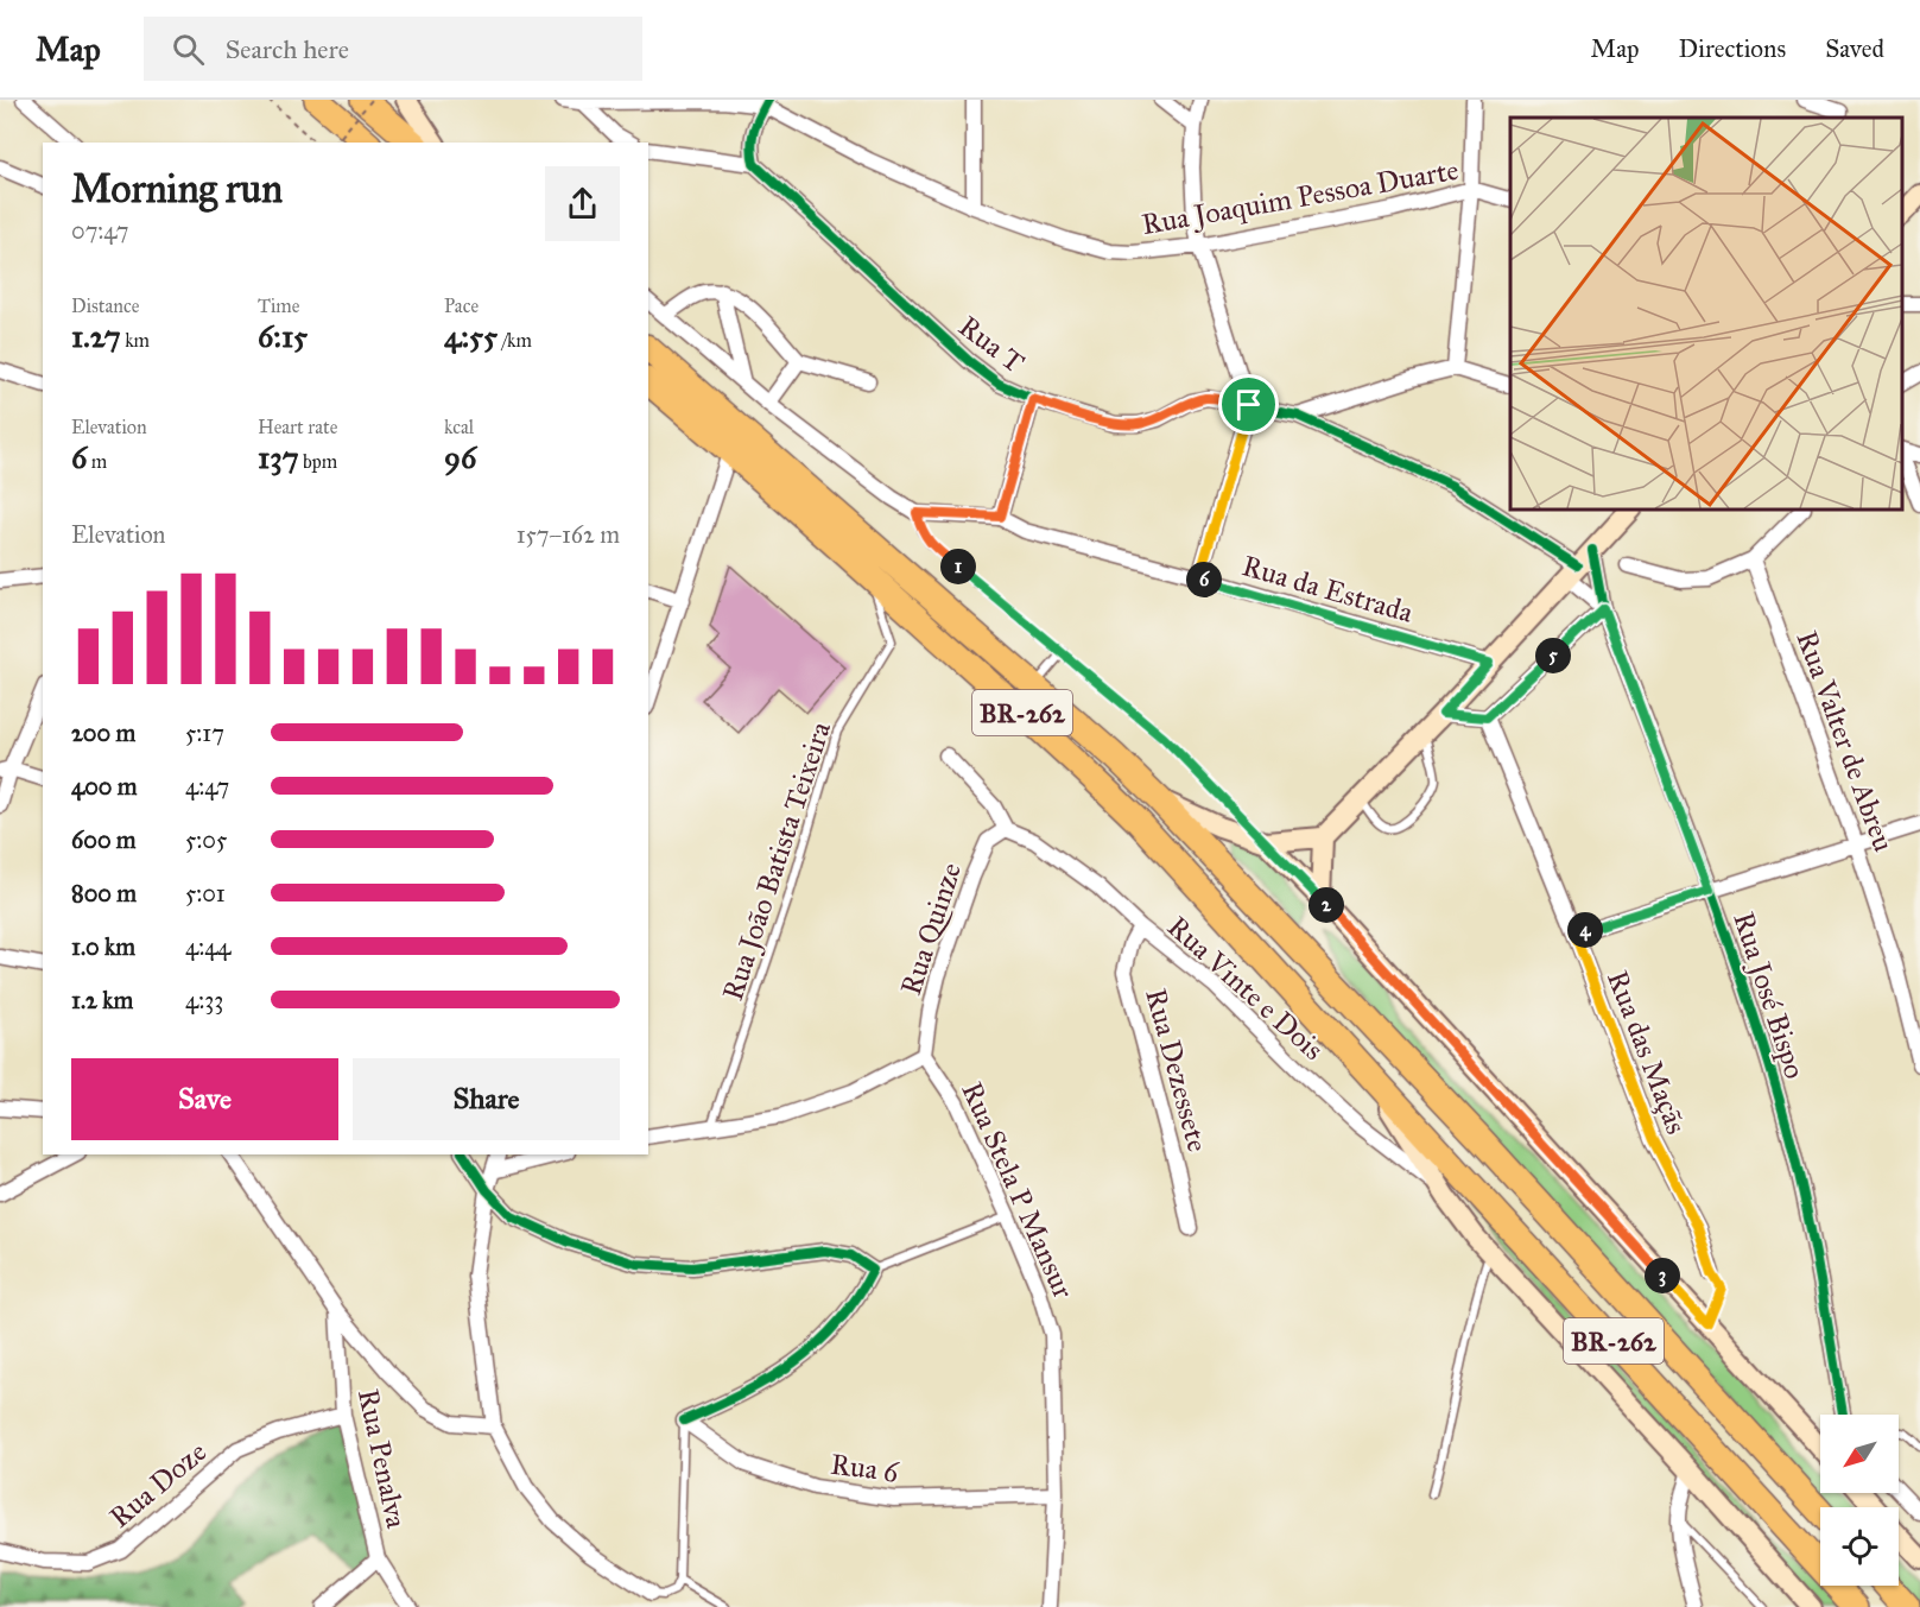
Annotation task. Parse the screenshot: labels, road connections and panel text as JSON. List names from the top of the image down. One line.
{"streets":{"highway":["BR-262"],"street":["Rua Joaquim Pessoa Duarte","Rua T","Rua da Estrada","Rua Valter de Abreu","Rua Quinze","Rua Vinte e Dois","Rua José Bispo","Rua das Maçãs","Rua Dezessete","Rua Stela P Mansur","Rua Penalva","Rua 6","Rua Doze"],"lane":["Rua João Batista Teixeira"]},"crossings":[["Rua T","Rua José Bispo"],["BR-262","Rua João Batista Teixeira"],["Rua Quinze","Rua Vinte e Dois"],["Rua Quinze","Rua Stela P Mansur"],["Rua Vinte e Dois","Rua Dezessete"],["Rua Stela P Mansur","Rua 6"],["Rua Penalva","Rua Doze"]],"north":"bottom left","page":{"header":"Map","search":"Search here","nav":["Map","Directions","Saved"],"heading":["Morning run","07:47"],"stats":[["Distance","1.27 km"],["Time","6:15"],["Pace","4:55 /km"],["Elevation","6 m"],["Heart rate","137 bpm"],["kcal","96"]],"chart":["Elevation","157–162 m"],"pins":["1","6","5","2","4","3"],"list":[{"name":"200 m","note":"5:17"},{"name":"400 m","note":"4:47"},{"name":"600 m","note":"5:05"},{"name":"800 m","note":"5:01"},{"name":"1.0 km","note":"4:44"},{"name":"1.2 km","note":"4:33"}],"buttons":["Save","Share"]}}
